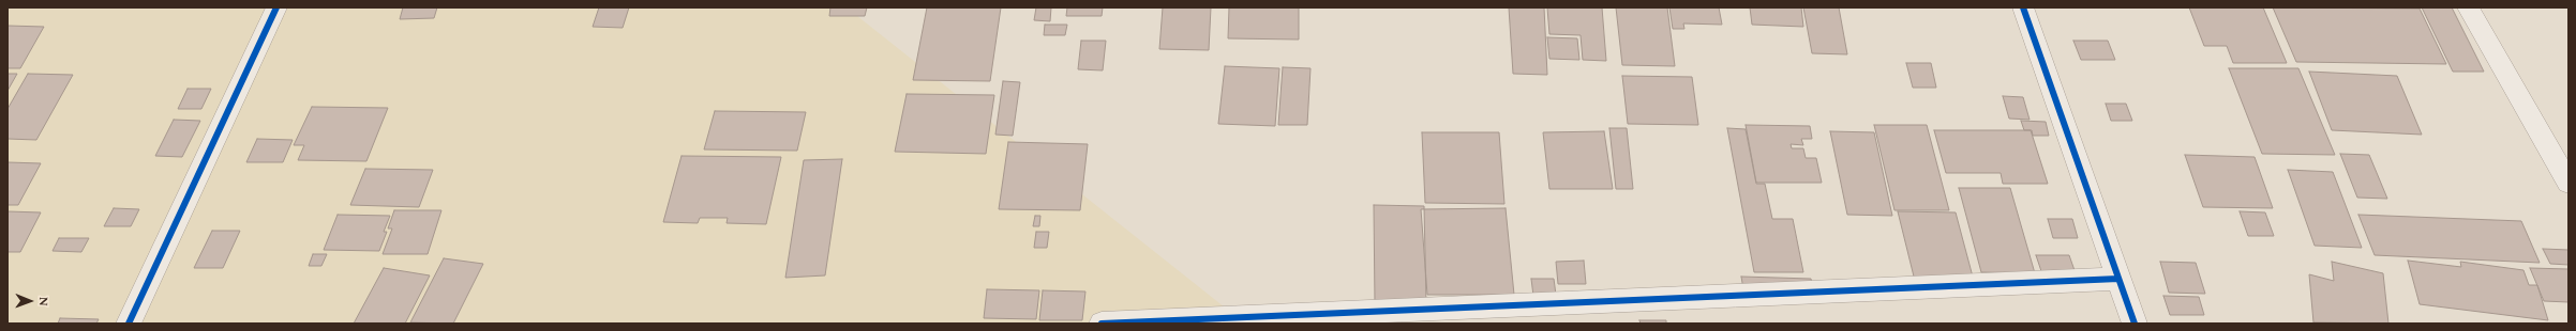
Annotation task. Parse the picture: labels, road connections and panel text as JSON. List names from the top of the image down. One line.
{"north":"right"}
